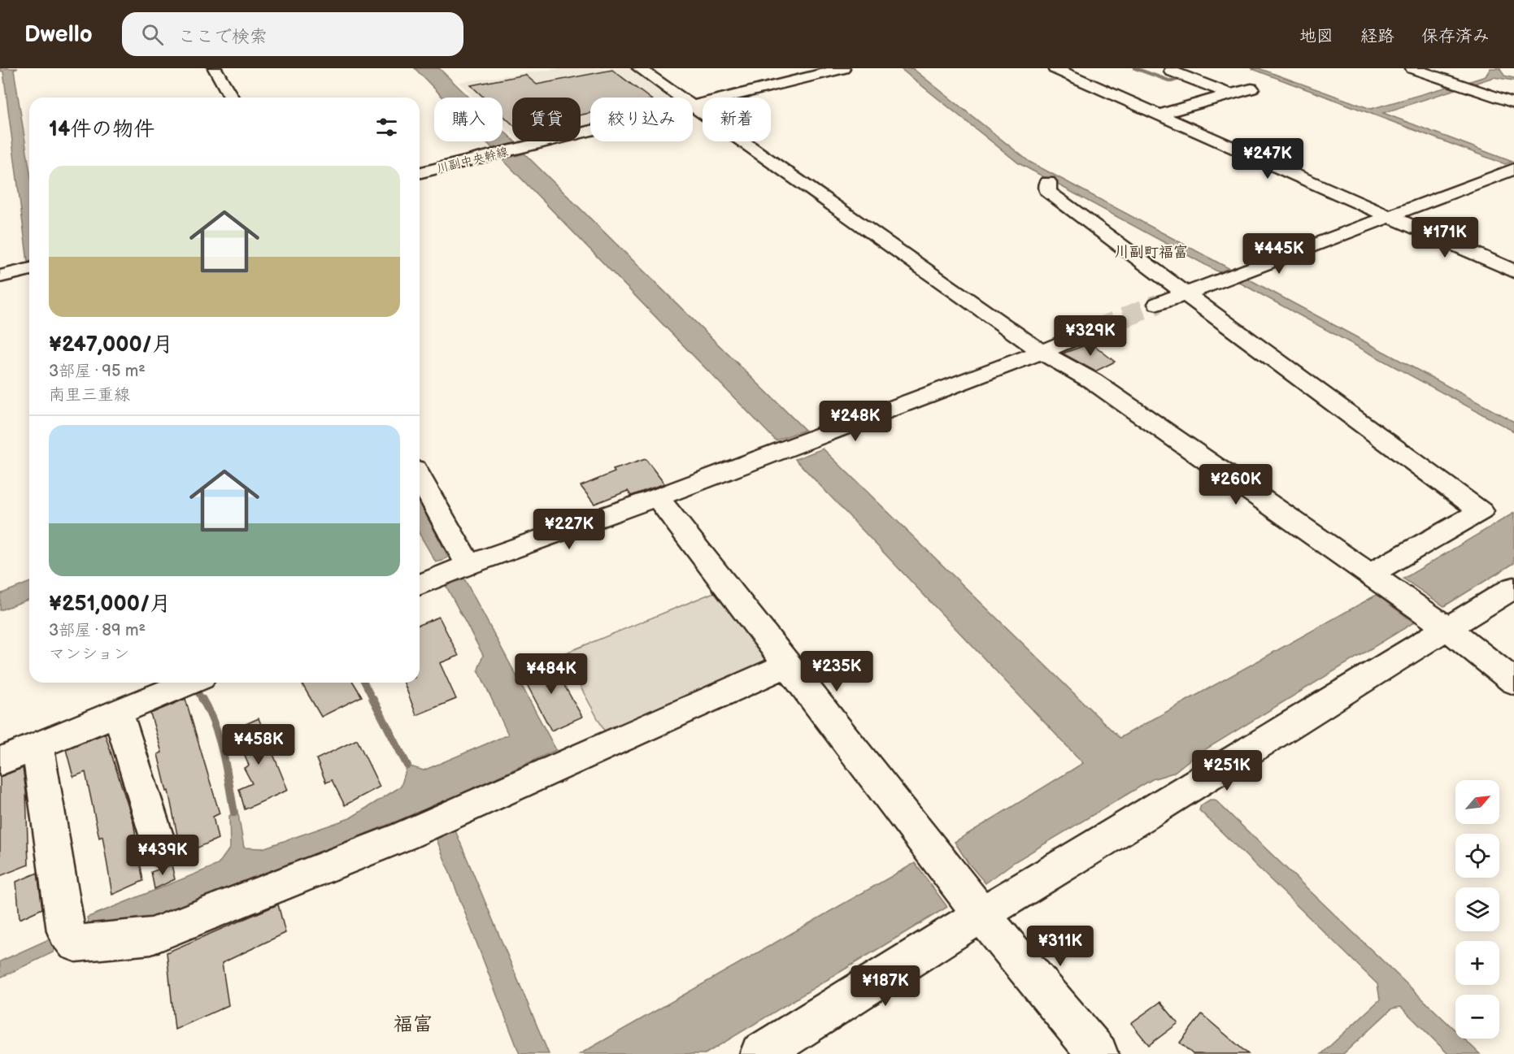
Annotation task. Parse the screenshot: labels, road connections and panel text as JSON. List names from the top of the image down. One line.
{"streets":{"street":["川副中央幹線"]},"districts":["川副町福富","福富"],"north":"top right","page":{"header":"Dwello","search":"ここで検索","nav":["地図","経路","保存済み"],"chip":["購入","賃貸","絞り込み","新着"],"heading":"14件の物件","price":["¥247K","¥171K","¥445K","¥329K","¥248K","¥260K","¥227K","¥235K","¥484K","¥458K","¥251K","¥439K","¥311K","¥187K"],"list":[{"name":"¥247,000/月","note":"3部屋 · 95 m² · 南里三重線"},{"name":"¥251,000/月","note":"3部屋 · 89 m² · マンション"}],"map_buttons":["+","−"]}}
